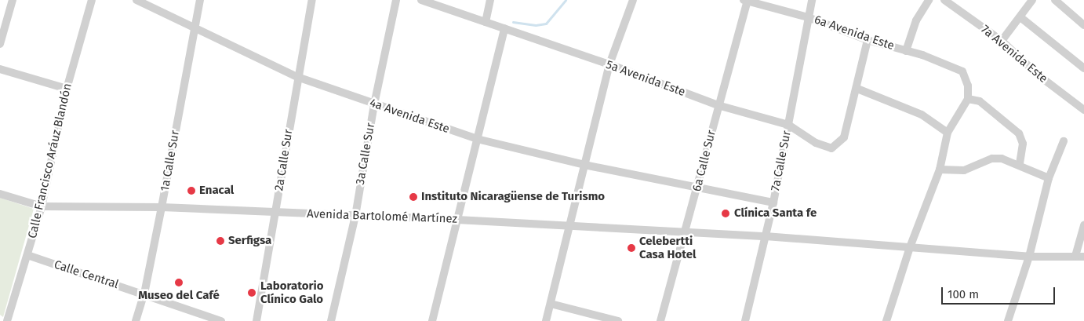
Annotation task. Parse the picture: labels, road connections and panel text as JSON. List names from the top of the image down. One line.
{"streets":{"street":["6a Avenida Este","7a Avenida Este","5a Avenida Este","4a Avenida Este","3a Calle Sur","2a Calle Sur","Calle Francisco Aráuz Blandón","1a Calle Sur","6a Calle Sur","7a Calle Sur","Avenida Bartolomé Martínez","Calle Central"]},"crossings":[["6a Avenida Este","6a Calle Sur"],["6a Avenida Este","7a Calle Sur"],["5a Avenida Este","6a Calle Sur"],["5a Avenida Este","7a Calle Sur"],["4a Avenida Este","3a Calle Sur"],["4a Avenida Este","2a Calle Sur"],["4a Avenida Este","1a Calle Sur"],["4a Avenida Este","6a Calle Sur"],["3a Calle Sur","Avenida Bartolomé Martínez"],["2a Calle Sur","Avenida Bartolomé Martínez"],["Calle Francisco Aráuz Blandón","Avenida Bartolomé Martínez"],["Calle Francisco Aráuz Blandón","Calle Central"],["1a Calle Sur","Avenida Bartolomé Martínez"],["1a Calle Sur","Calle Central"],["6a Calle Sur","Avenida Bartolomé Martínez"],["7a Calle Sur","Avenida Bartolomé Martínez"]],"places":["Enacal","Instituto Nicaragüense de Turismo","Clínica Santa fe","Serfigsa","Celebertti Casa Hotel","Museo del Café","Laboratorio Clínico Galo"],"scale_bar":"100 m"}
